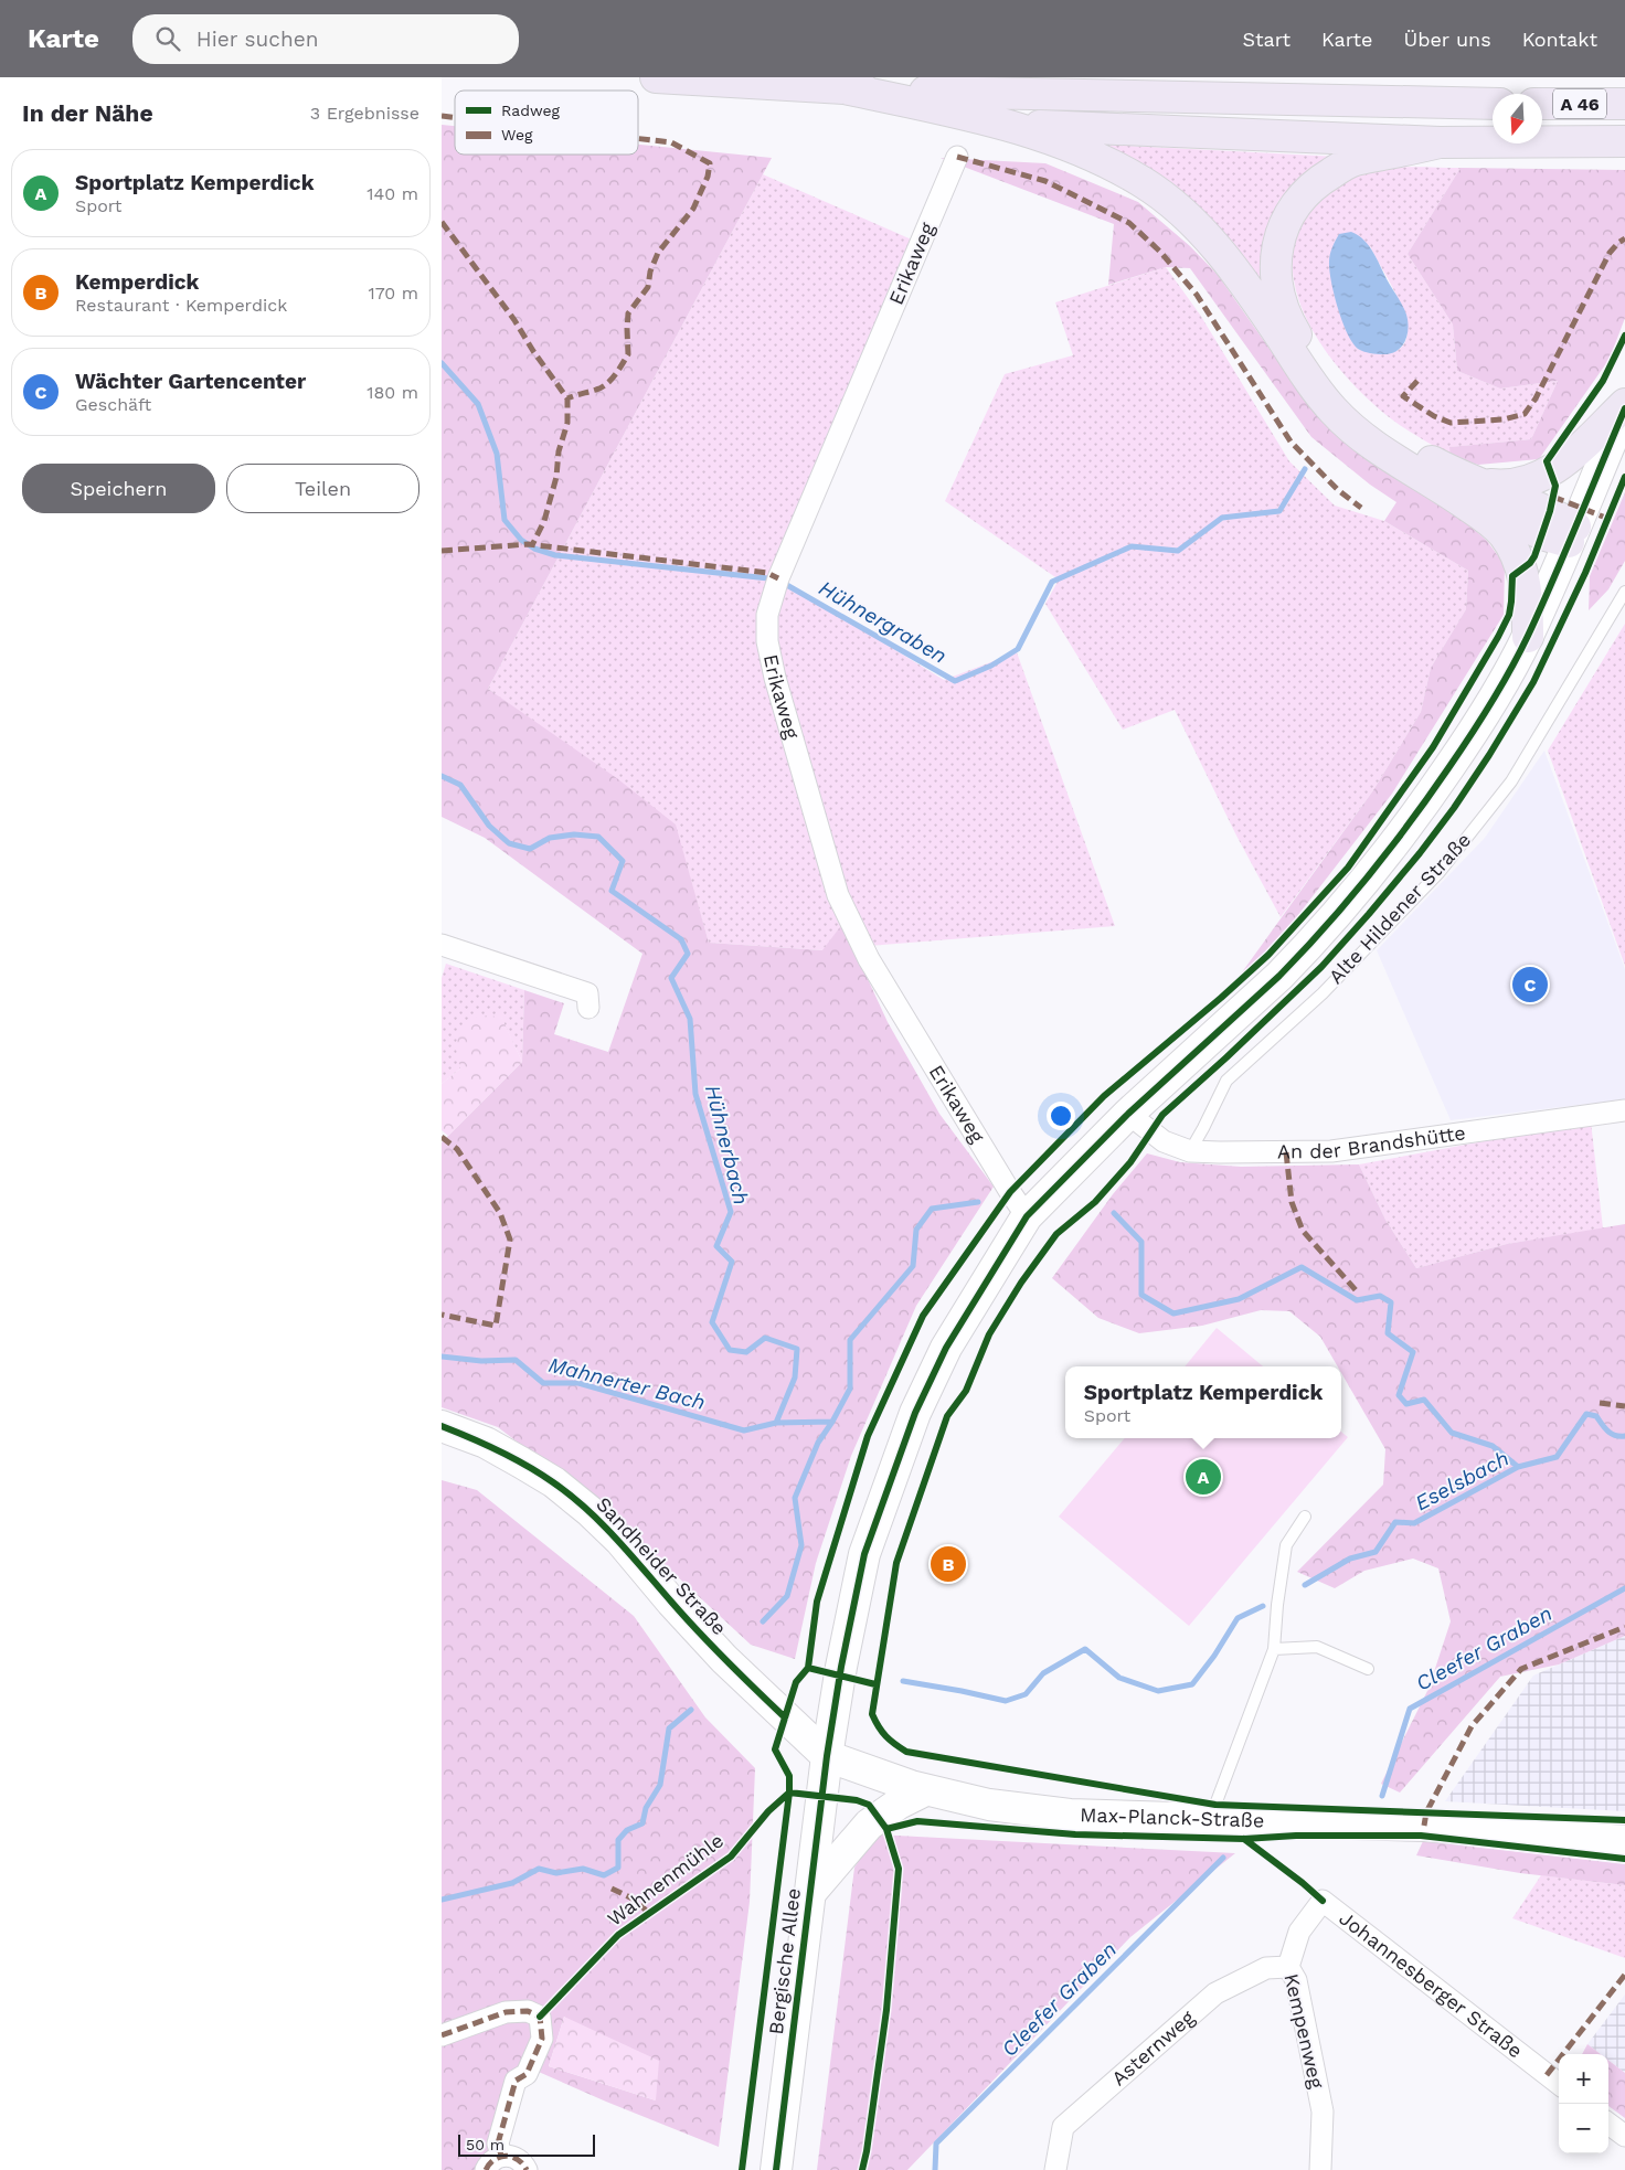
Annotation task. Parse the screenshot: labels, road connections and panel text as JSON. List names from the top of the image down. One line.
{"streets":{"highway":["A 46"],"main road":["Sandheider Straße","Max-Planck-Straße","Bergische Allee"],"street":["Erikaweg","An der Brandshütte","Johannesberger Straße","Kempenweg","Asternweg"],"lane":["Alte Hildener Straße"],"cycle path":["Wahnenmühle"]},"crossings":[["Erikaweg","Bergische Allee"],["Alte Hildener Straße","An der Brandshütte"],["An der Brandshütte","Bergische Allee"],["Sandheider Straße","Max-Planck-Straße"],["Sandheider Straße","Bergische Allee"],["Max-Planck-Straße","Bergische Allee"],["Johannesberger Straße","Kempenweg"],["Kempenweg","Asternweg"]],"water":["Hühnergraben","Hühnerbach","Mahnerter Bach","Eselsbach","Cleefer Graben"],"legend":["Radweg","Weg"],"scale_bar":"50 m","north":"bottom","page":{"header":"Karte","search":"Hier suchen","nav":["Start","Karte","Über uns","Kontakt"],"heading":["In der Nähe","3 Ergebnisse"],"list":[{"mark":"A","name":"Sportplatz Kemperdick","note":"Sport","value":"140 m"},{"mark":"B","name":"Kemperdick","note":"Restaurant · Kemperdick","value":"170 m"},{"mark":"C","name":"Wächter Gartencenter","note":"Geschäft","value":"180 m"}],"buttons":["Speichern","Teilen"],"pins":["C","A","B"],"popup":["Sportplatz Kemperdick","Sport"],"map_buttons":["+","−"],"scale":"50 m"}}
